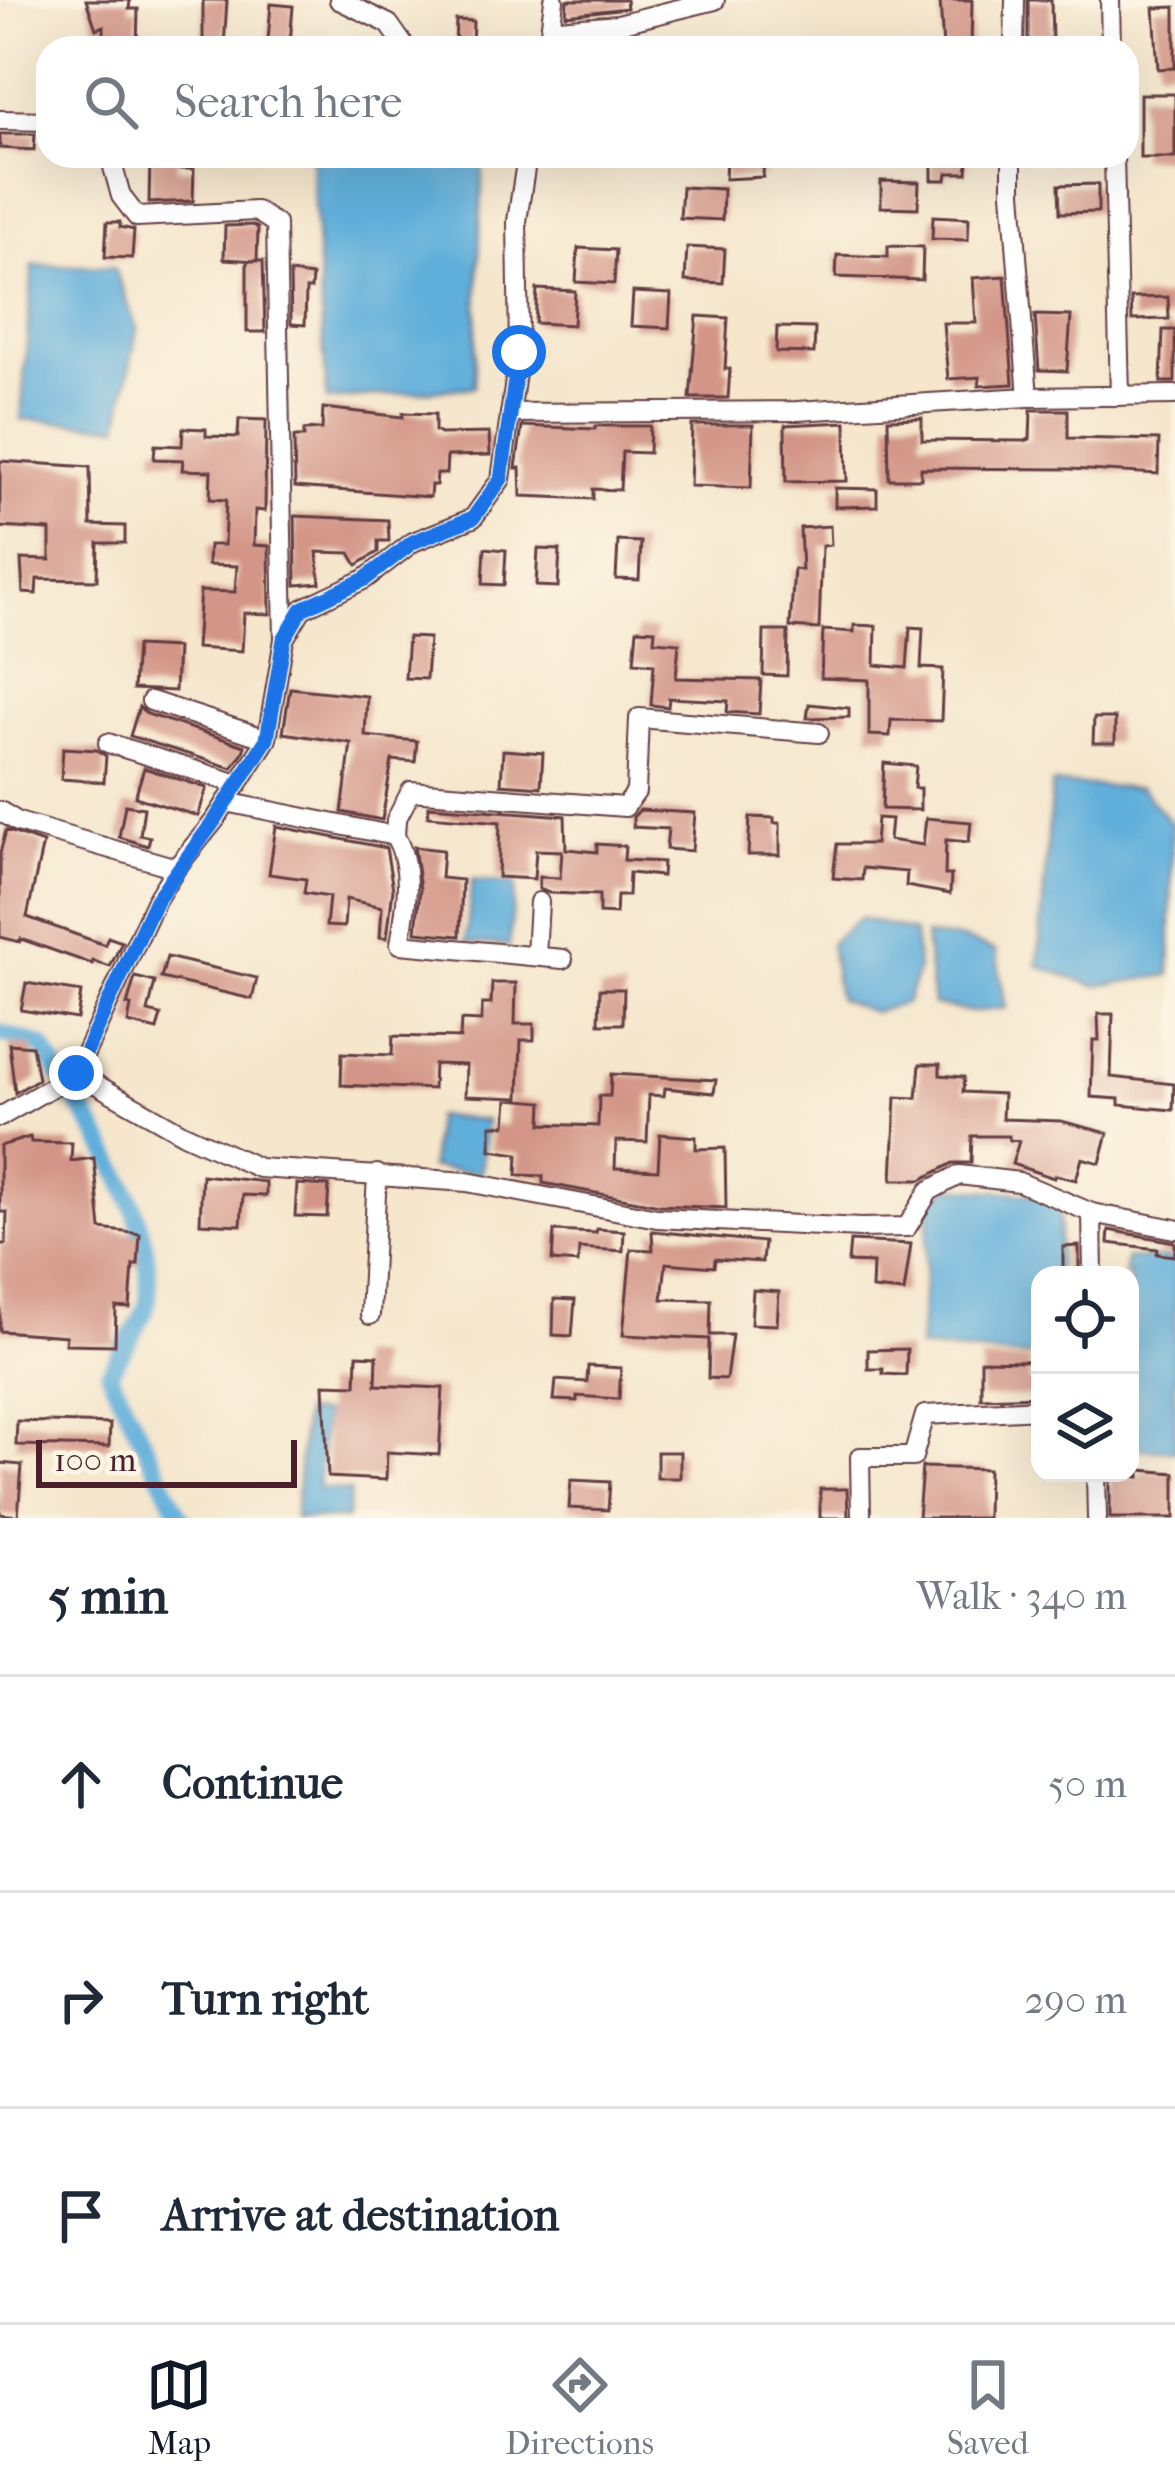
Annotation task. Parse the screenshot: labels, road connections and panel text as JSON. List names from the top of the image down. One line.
{"scale_bar":"100 m","page":{"search":"Search here","scale":"100 m","heading":["5 min","Walk · 340 m"],"list":[["Continue","50 m"],["Turn right","290 m"],"Arrive at destination"],"nav":["Map","Directions","Saved"]}}
